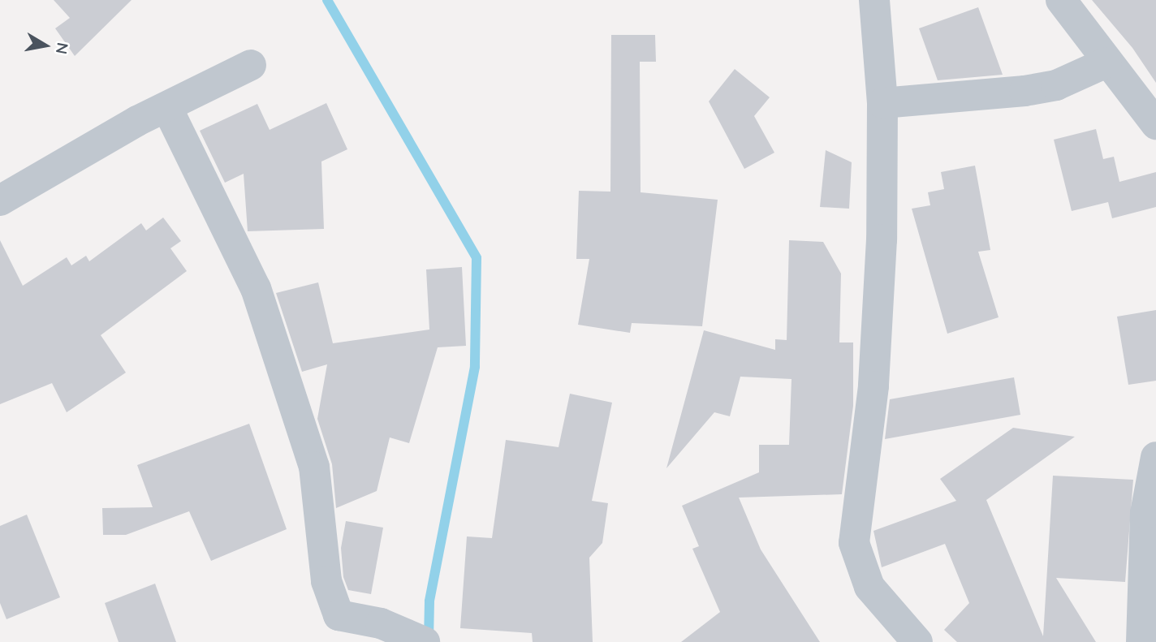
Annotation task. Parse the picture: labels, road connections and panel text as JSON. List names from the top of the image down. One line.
{"north":"right"}
